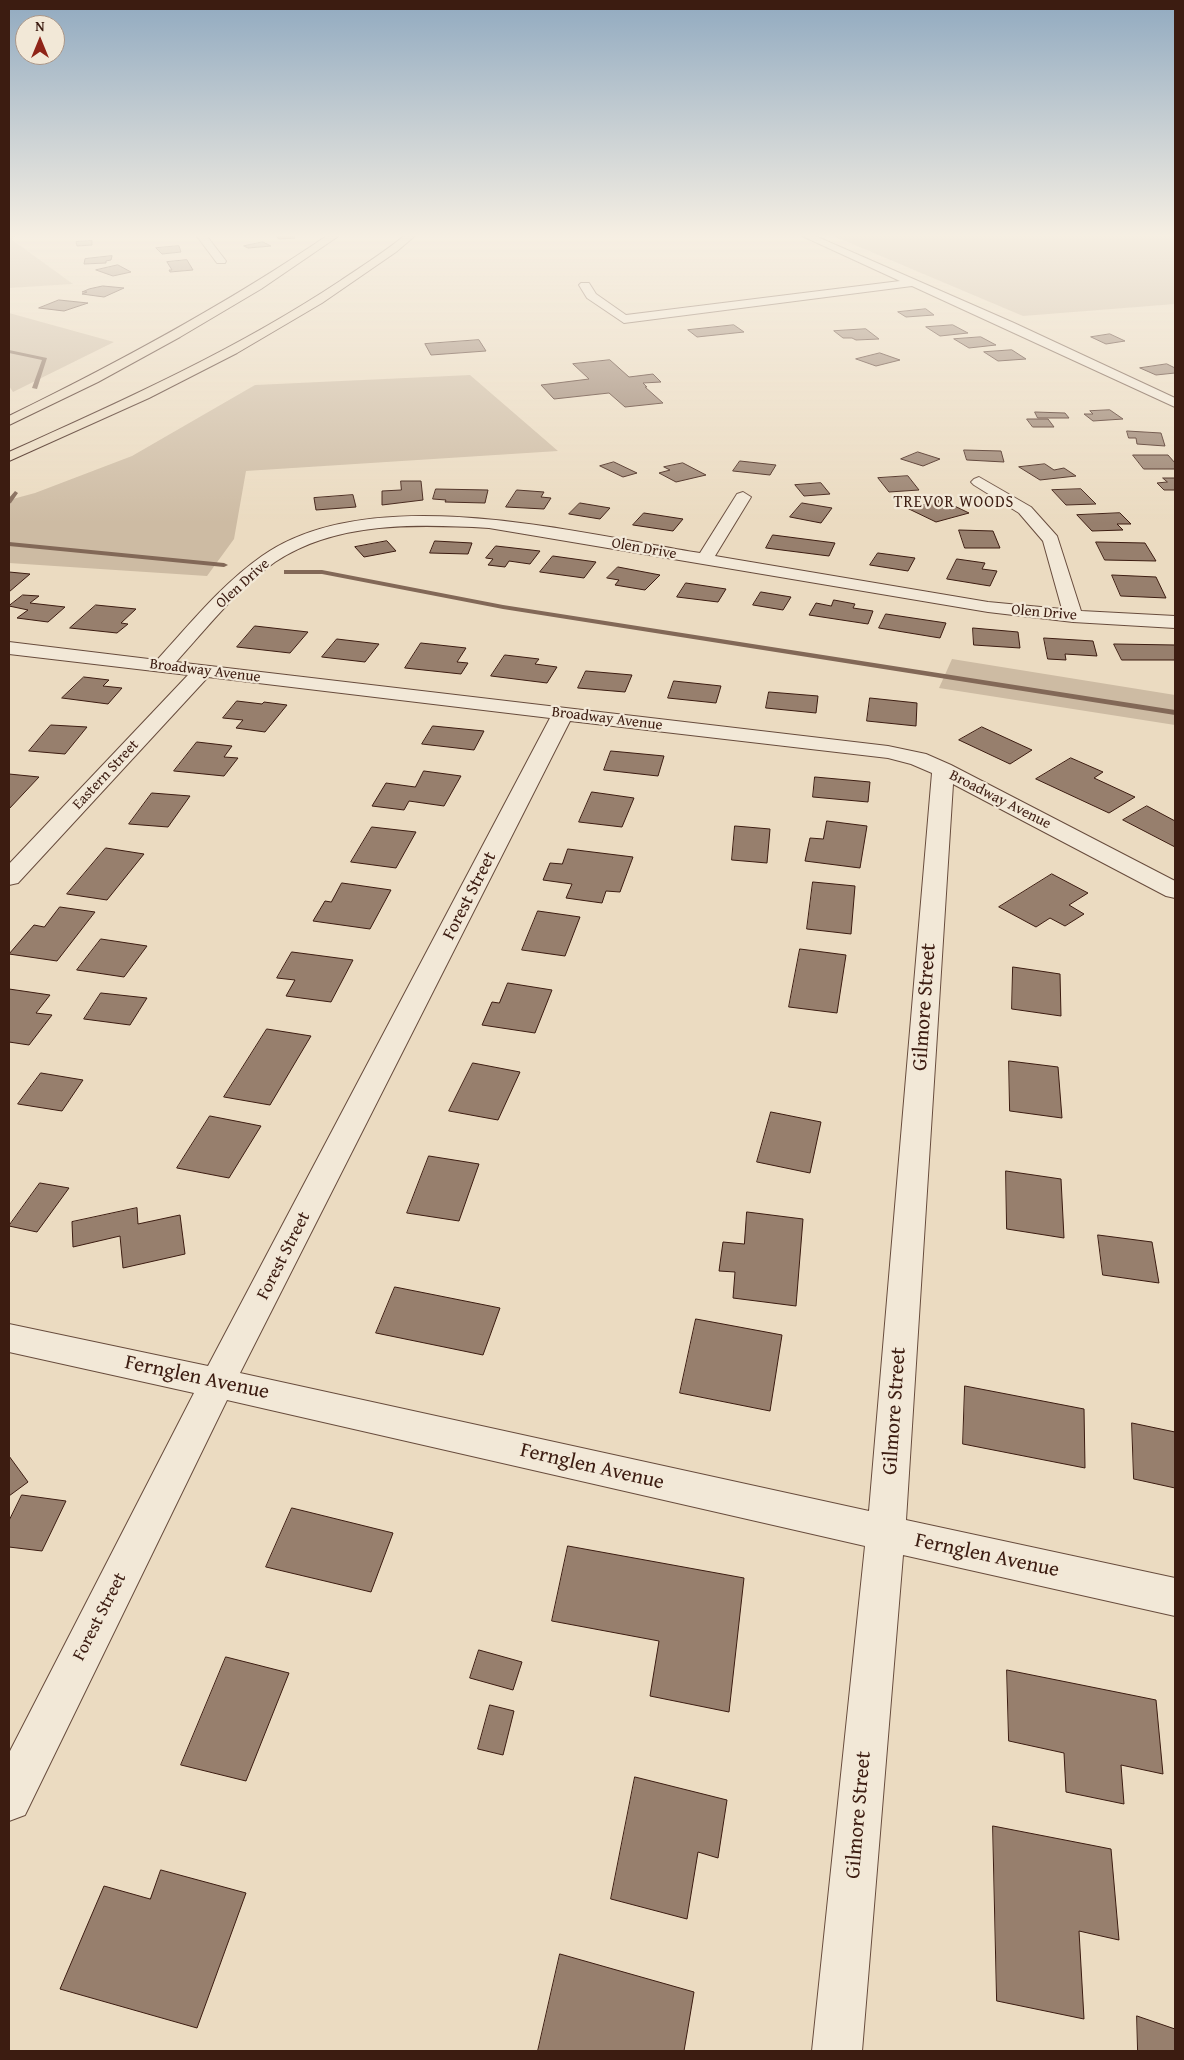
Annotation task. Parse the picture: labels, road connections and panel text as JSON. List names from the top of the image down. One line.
{"streets":{"street":["Olen Drive","Broadway Avenue","Eastern Street","Forest Street","Gilmore Street","Fernglen Avenue"]},"crossings":[["Olen Drive","Broadway Avenue"],["Broadway Avenue","Eastern Street"],["Broadway Avenue","Forest Street"],["Broadway Avenue","Gilmore Street"],["Forest Street","Fernglen Avenue"],["Gilmore Street","Fernglen Avenue"]],"districts":["TREVOR WOODS"],"north":"top"}
